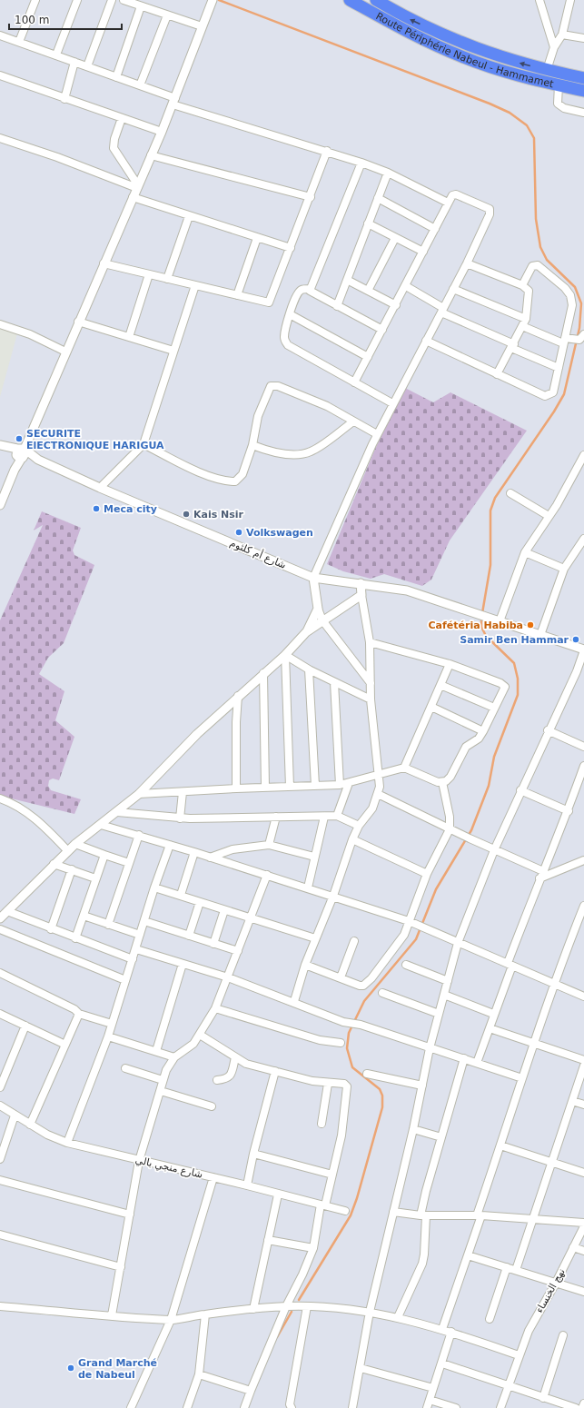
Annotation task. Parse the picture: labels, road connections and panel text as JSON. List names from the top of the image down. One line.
{"streets":{"highway":["Route Périphérie Nabeul - Hammamet"],"street":["شارع أم كلثوم","شارع منجي بالي","نهج الخنساء"]},"places":["SECURITE ElECTRONIQUE HARIGUA","Meca city","Kais Nsir","Volkswagen","Cafétéria Habiba","Samir Ben Hammar","Grand Marché de Nabeul"],"scale_bar":"100 m"}
